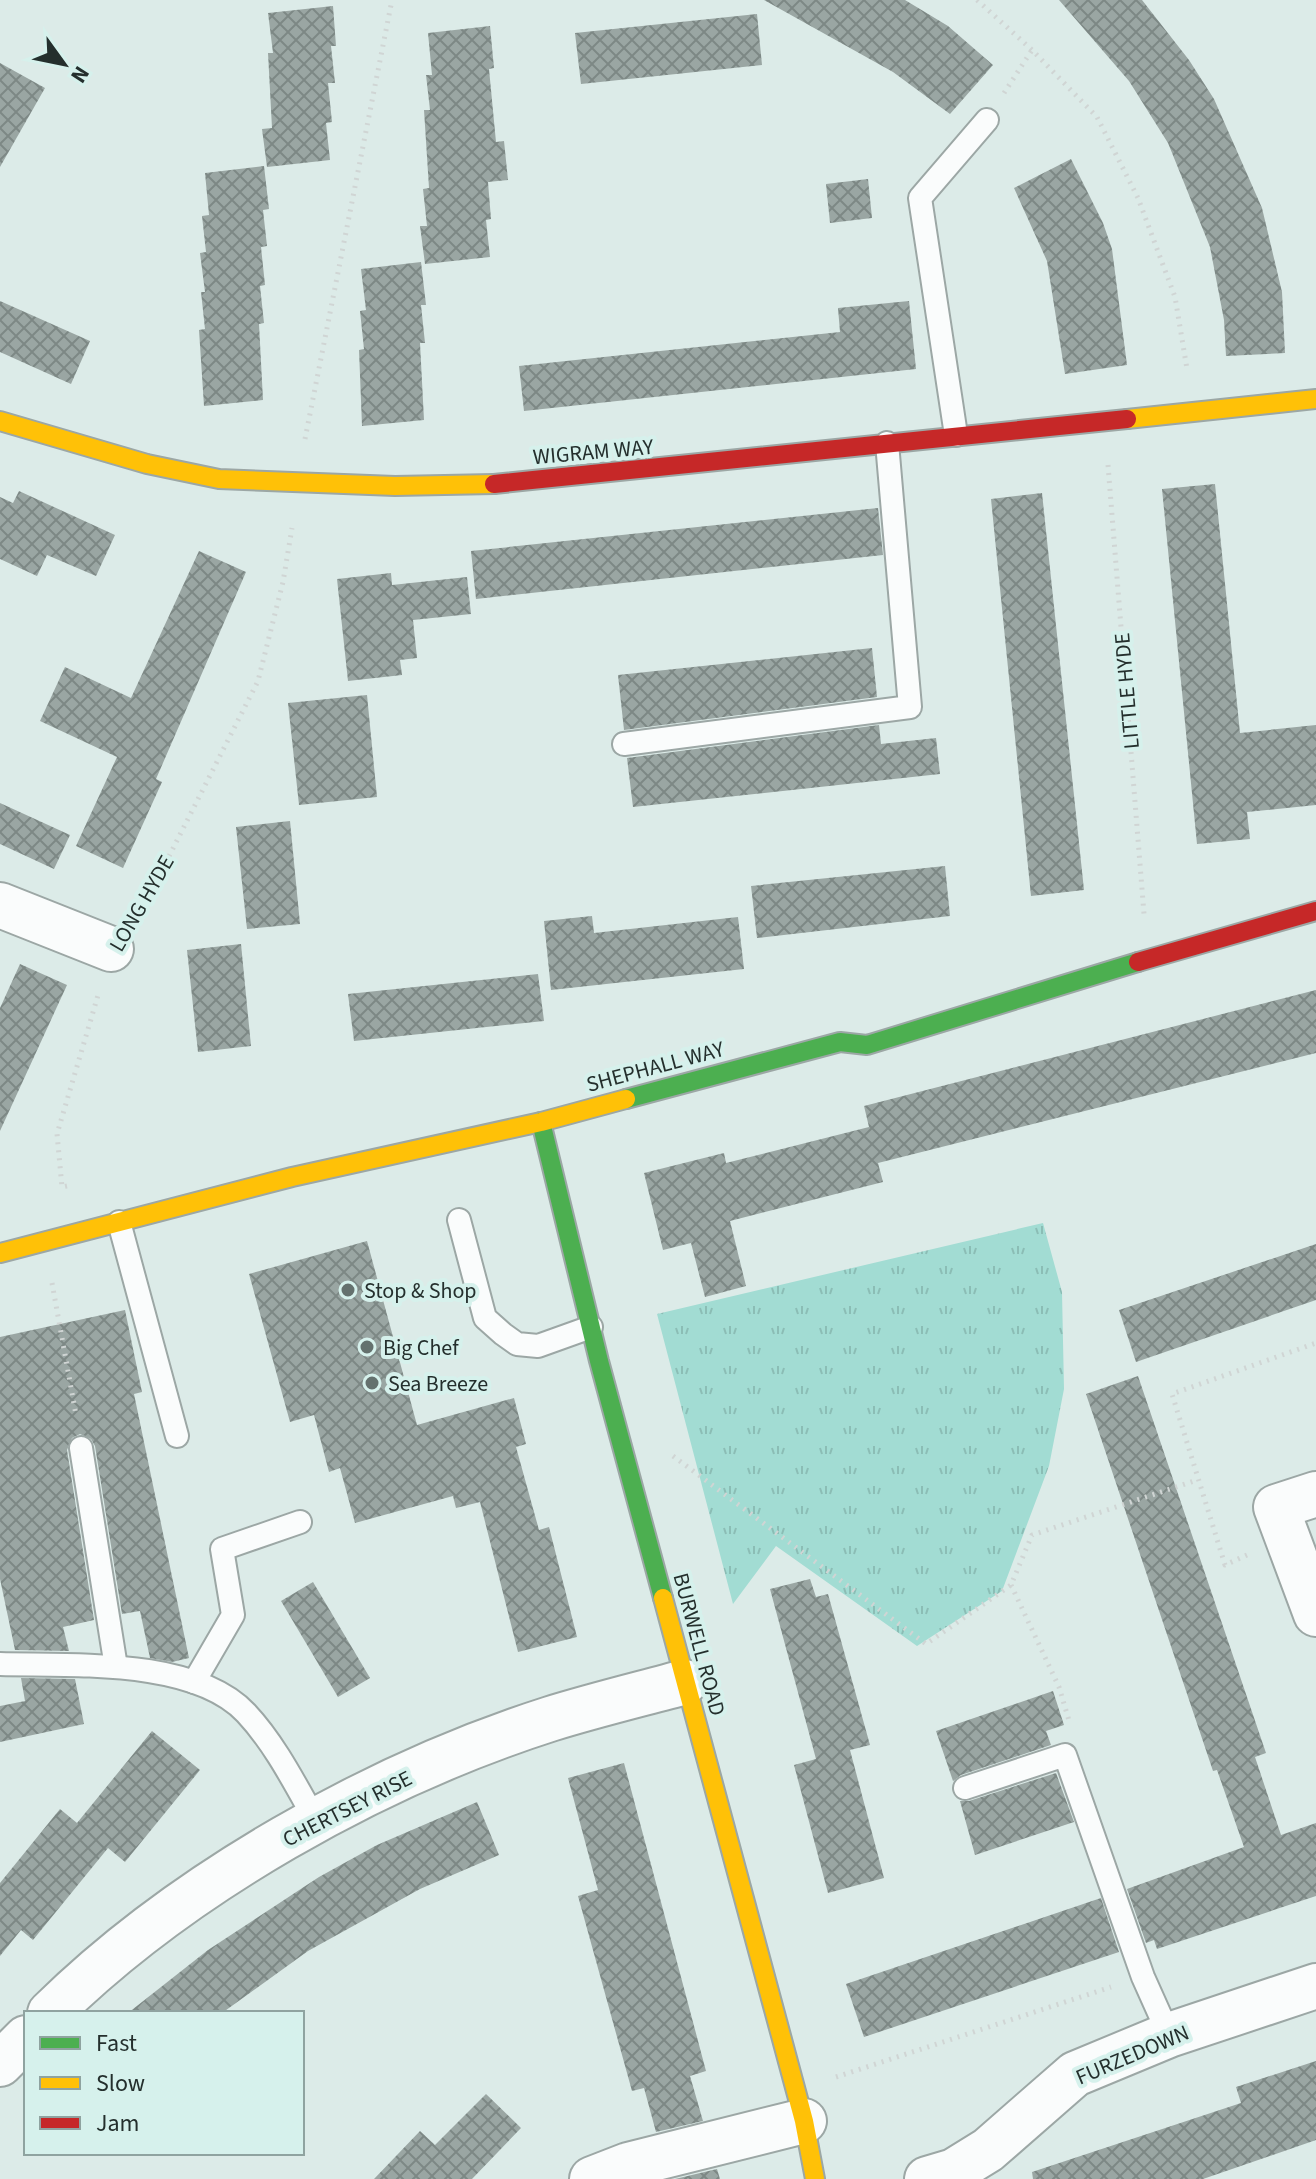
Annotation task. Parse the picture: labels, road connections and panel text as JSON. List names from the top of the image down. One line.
{"streets":{"street":["WIGRAM WAY","SHEPHALL WAY","BURWELL ROAD","CHERTSEY RISE","FURZEDOWN"],"path":["LITTLE HYDE","LONG HYDE"]},"crossings":[["WIGRAM WAY","LITTLE HYDE"],["WIGRAM WAY","LONG HYDE"],["LITTLE HYDE","SHEPHALL WAY"],["SHEPHALL WAY","BURWELL ROAD"],["BURWELL ROAD","CHERTSEY RISE"]],"places":["Stop & Shop","Big Chef","Sea Breeze"],"legend":["Fast","Slow","Jam"],"north":"bottom right"}
